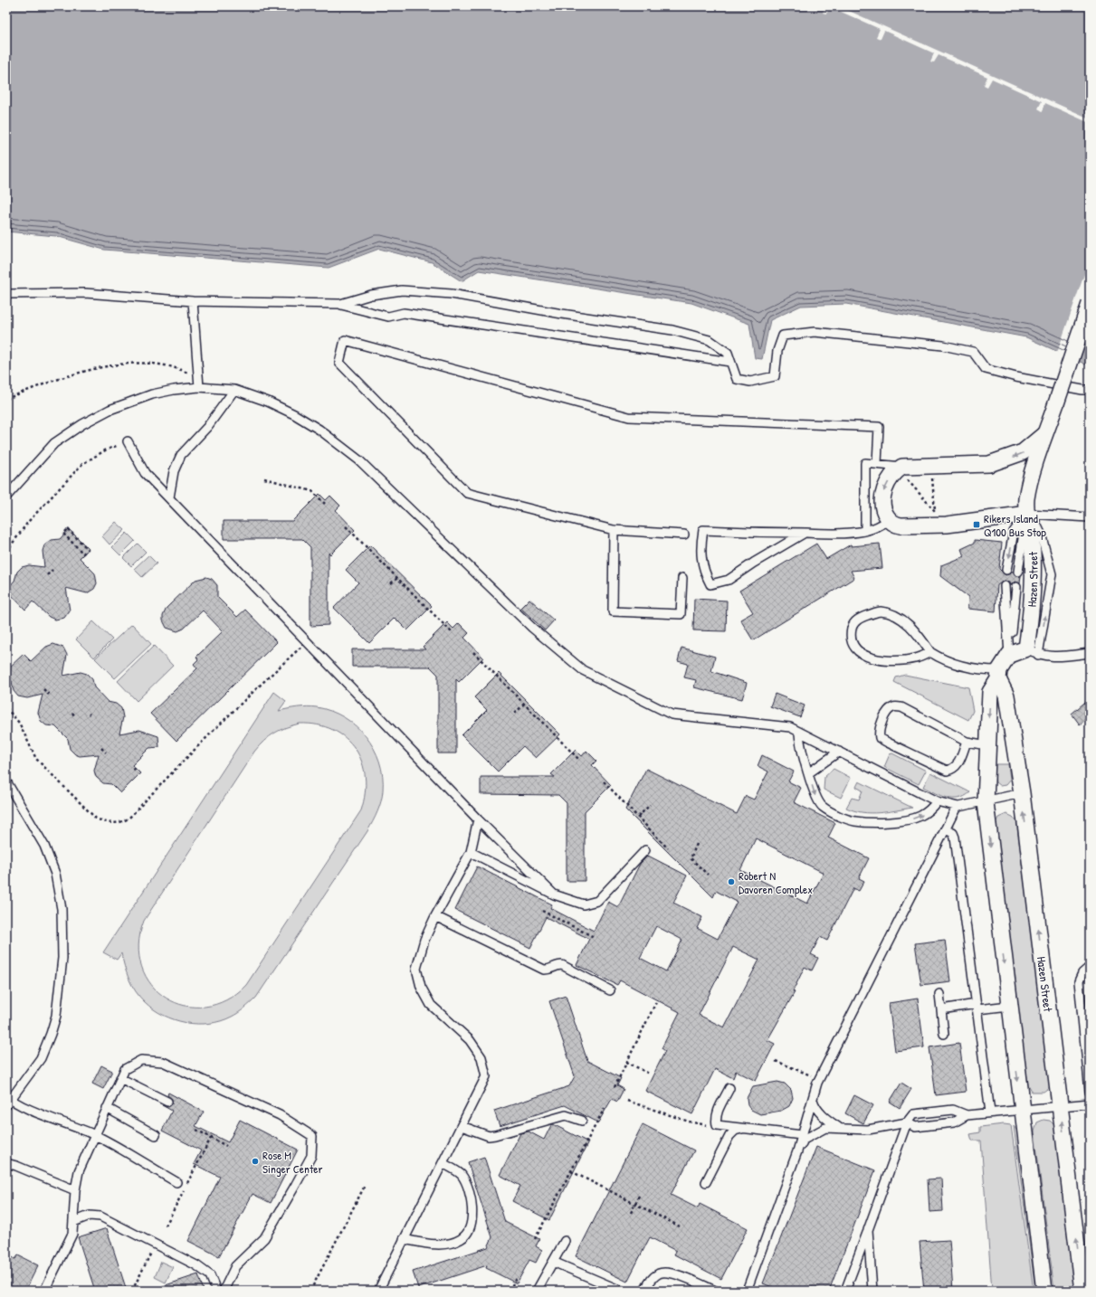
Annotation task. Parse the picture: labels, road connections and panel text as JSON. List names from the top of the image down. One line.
{"streets":{"street":["Hazen Street"]},"places":{"transit":["Rikers Island Q100 Bus Stop"],"other":["Robert N Davoren Complex","Rose M Singer Center"]}}
